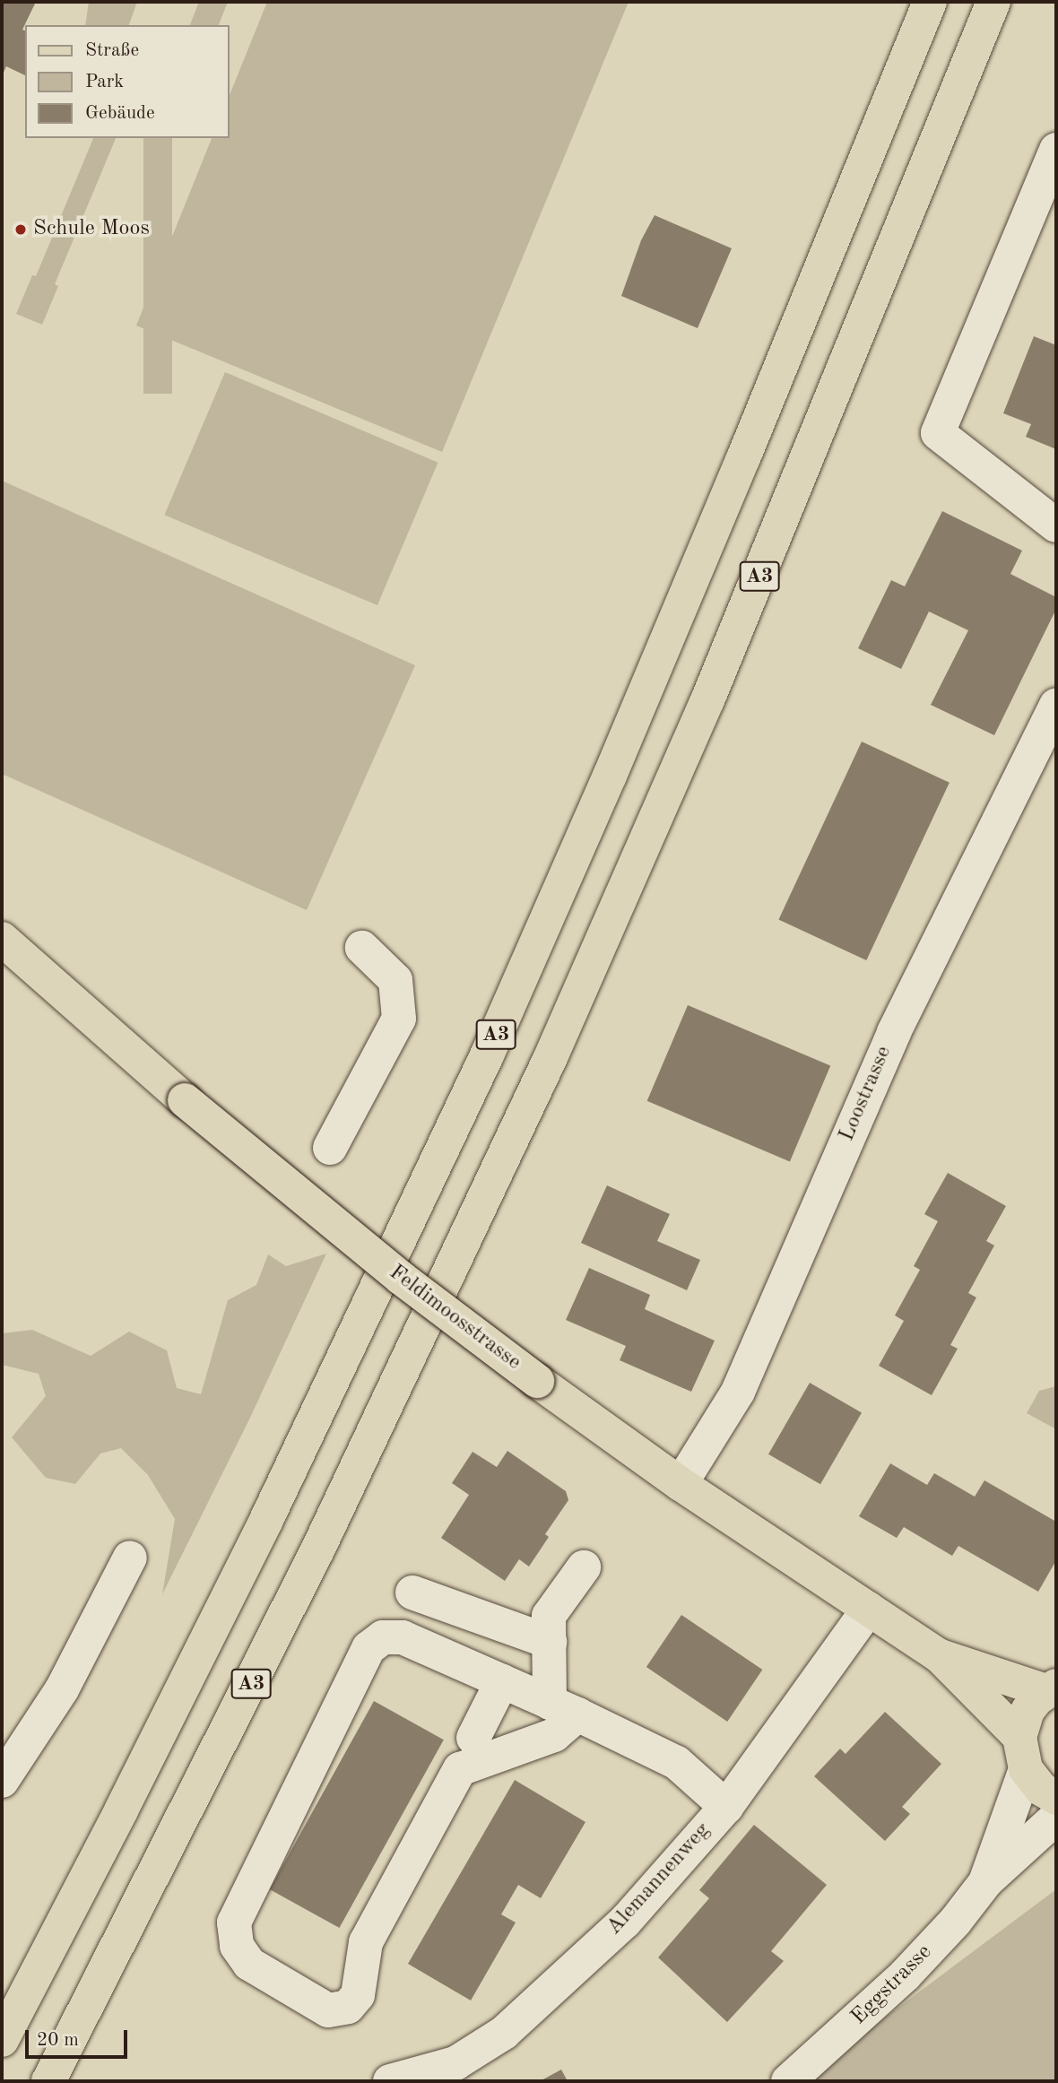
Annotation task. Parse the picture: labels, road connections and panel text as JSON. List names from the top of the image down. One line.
{"streets":{"main road":["A3","Feldimoosstrasse"],"street":["Loostrasse","Alemannenweg","Eggstrasse"]},"crossings":[["Loostrasse","Feldimoosstrasse"],["Feldimoosstrasse","Alemannenweg"],["Feldimoosstrasse","Eggstrasse"]],"places":["Schule Moos"],"legend":["Straße","Park","Gebäude"],"scale_bar":"20 m"}
